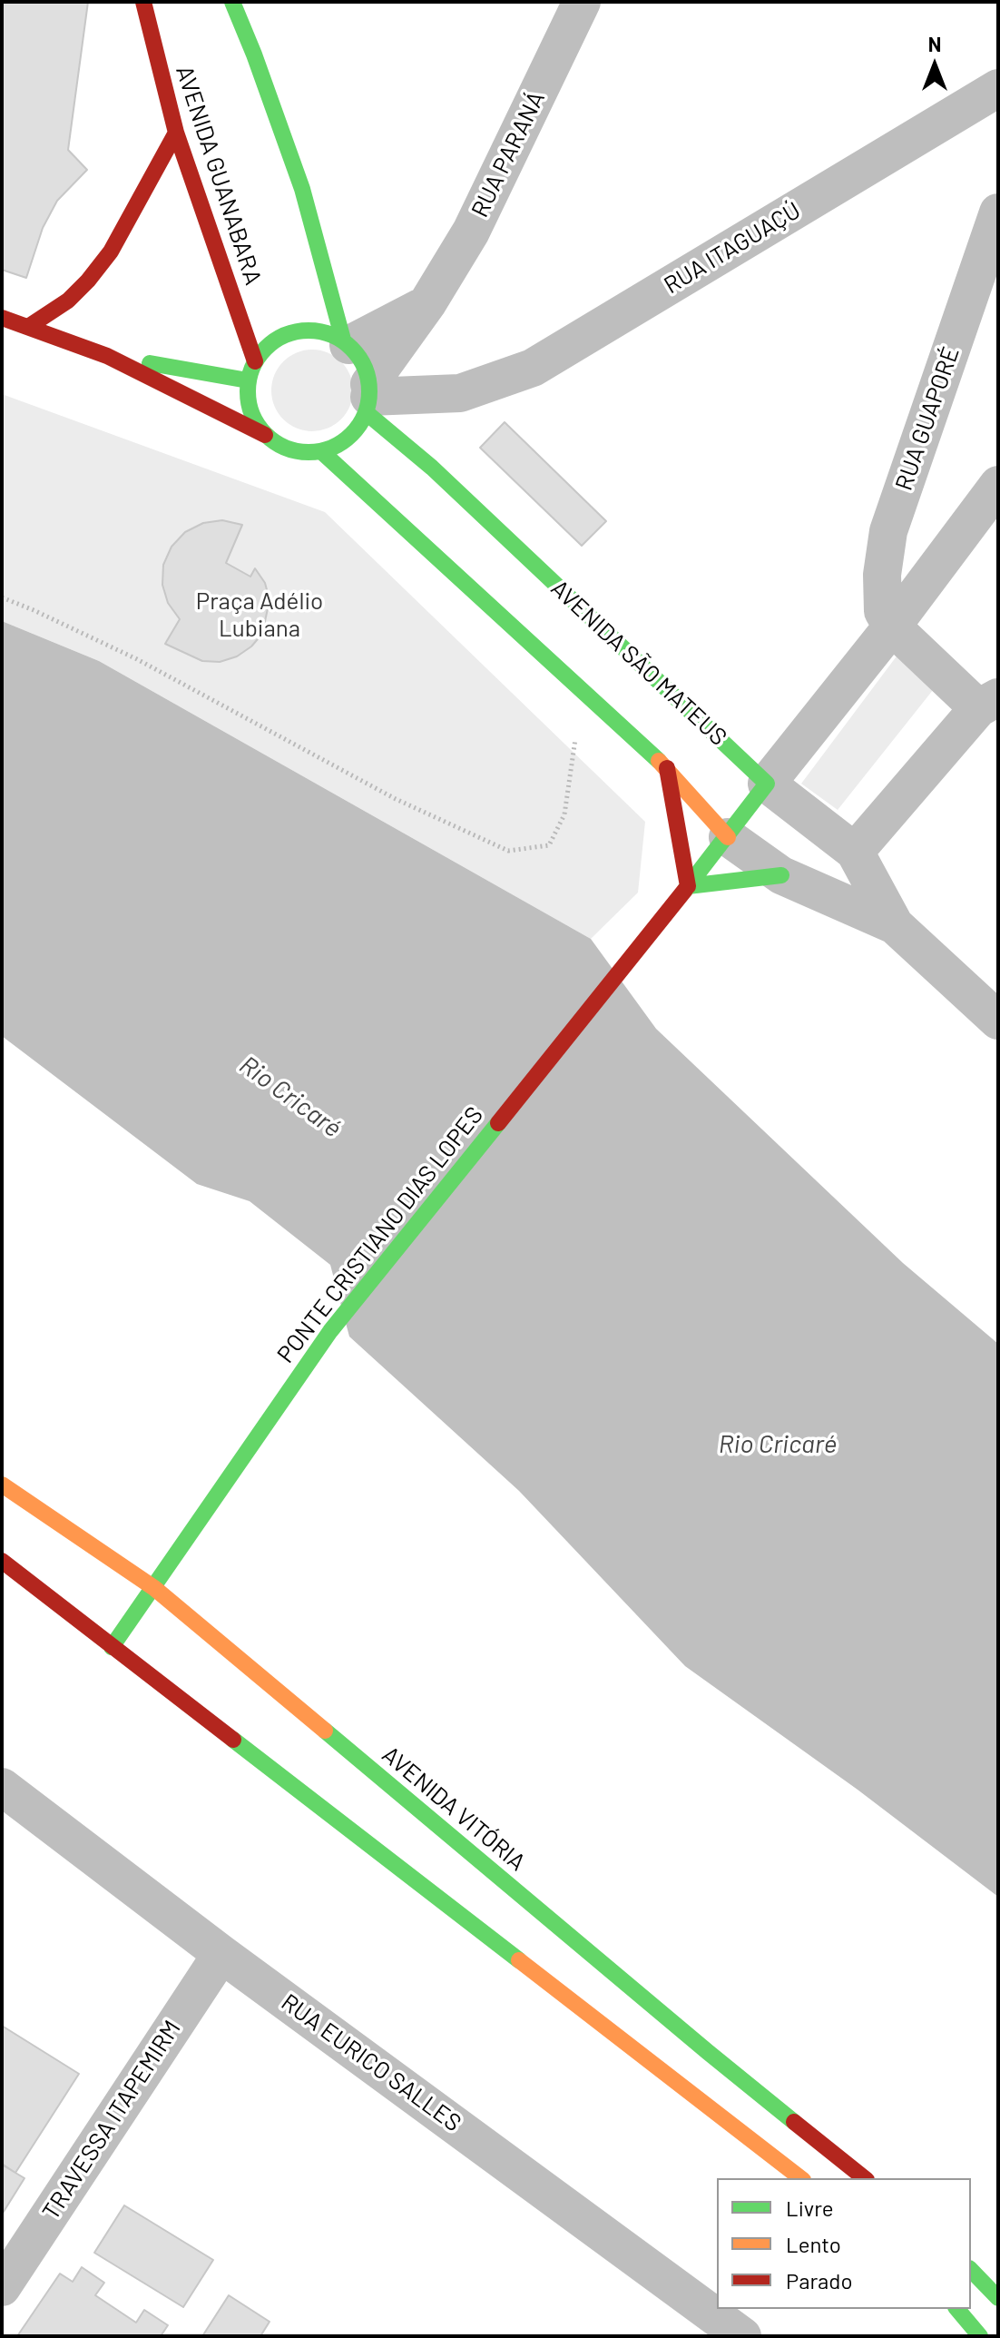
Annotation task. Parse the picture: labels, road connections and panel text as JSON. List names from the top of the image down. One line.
{"streets":{"main road":["AVENIDA GUANABARA","AVENIDA SÃO MATEUS","PONTE CRISTIANO DIAS LOPES","AVENIDA VITÓRIA"],"street":["RUA PARANÁ","RUA ITAGUAÇÚ","RUA GUAPORÉ","RUA EURICO SALLES","TRAVESSA ITAPEMIRM"]},"crossings":[["RUA PARANÁ","AVENIDA GUANABARA"],["RUA PARANÁ","RUA ITAGUAÇÚ"],["RUA PARANÁ","AVENIDA SÃO MATEUS"],["AVENIDA GUANABARA","RUA ITAGUAÇÚ"],["AVENIDA GUANABARA","AVENIDA SÃO MATEUS"],["RUA ITAGUAÇÚ","AVENIDA SÃO MATEUS"],["AVENIDA SÃO MATEUS","PONTE CRISTIANO DIAS LOPES"],["PONTE CRISTIANO DIAS LOPES","AVENIDA VITÓRIA"],["RUA EURICO SALLES","TRAVESSA ITAPEMIRM"]],"water":["Rio Cricaré"],"parks":["Praça Adélio Lubiana"],"legend":["Livre","Lento","Parado"],"north":"top"}
